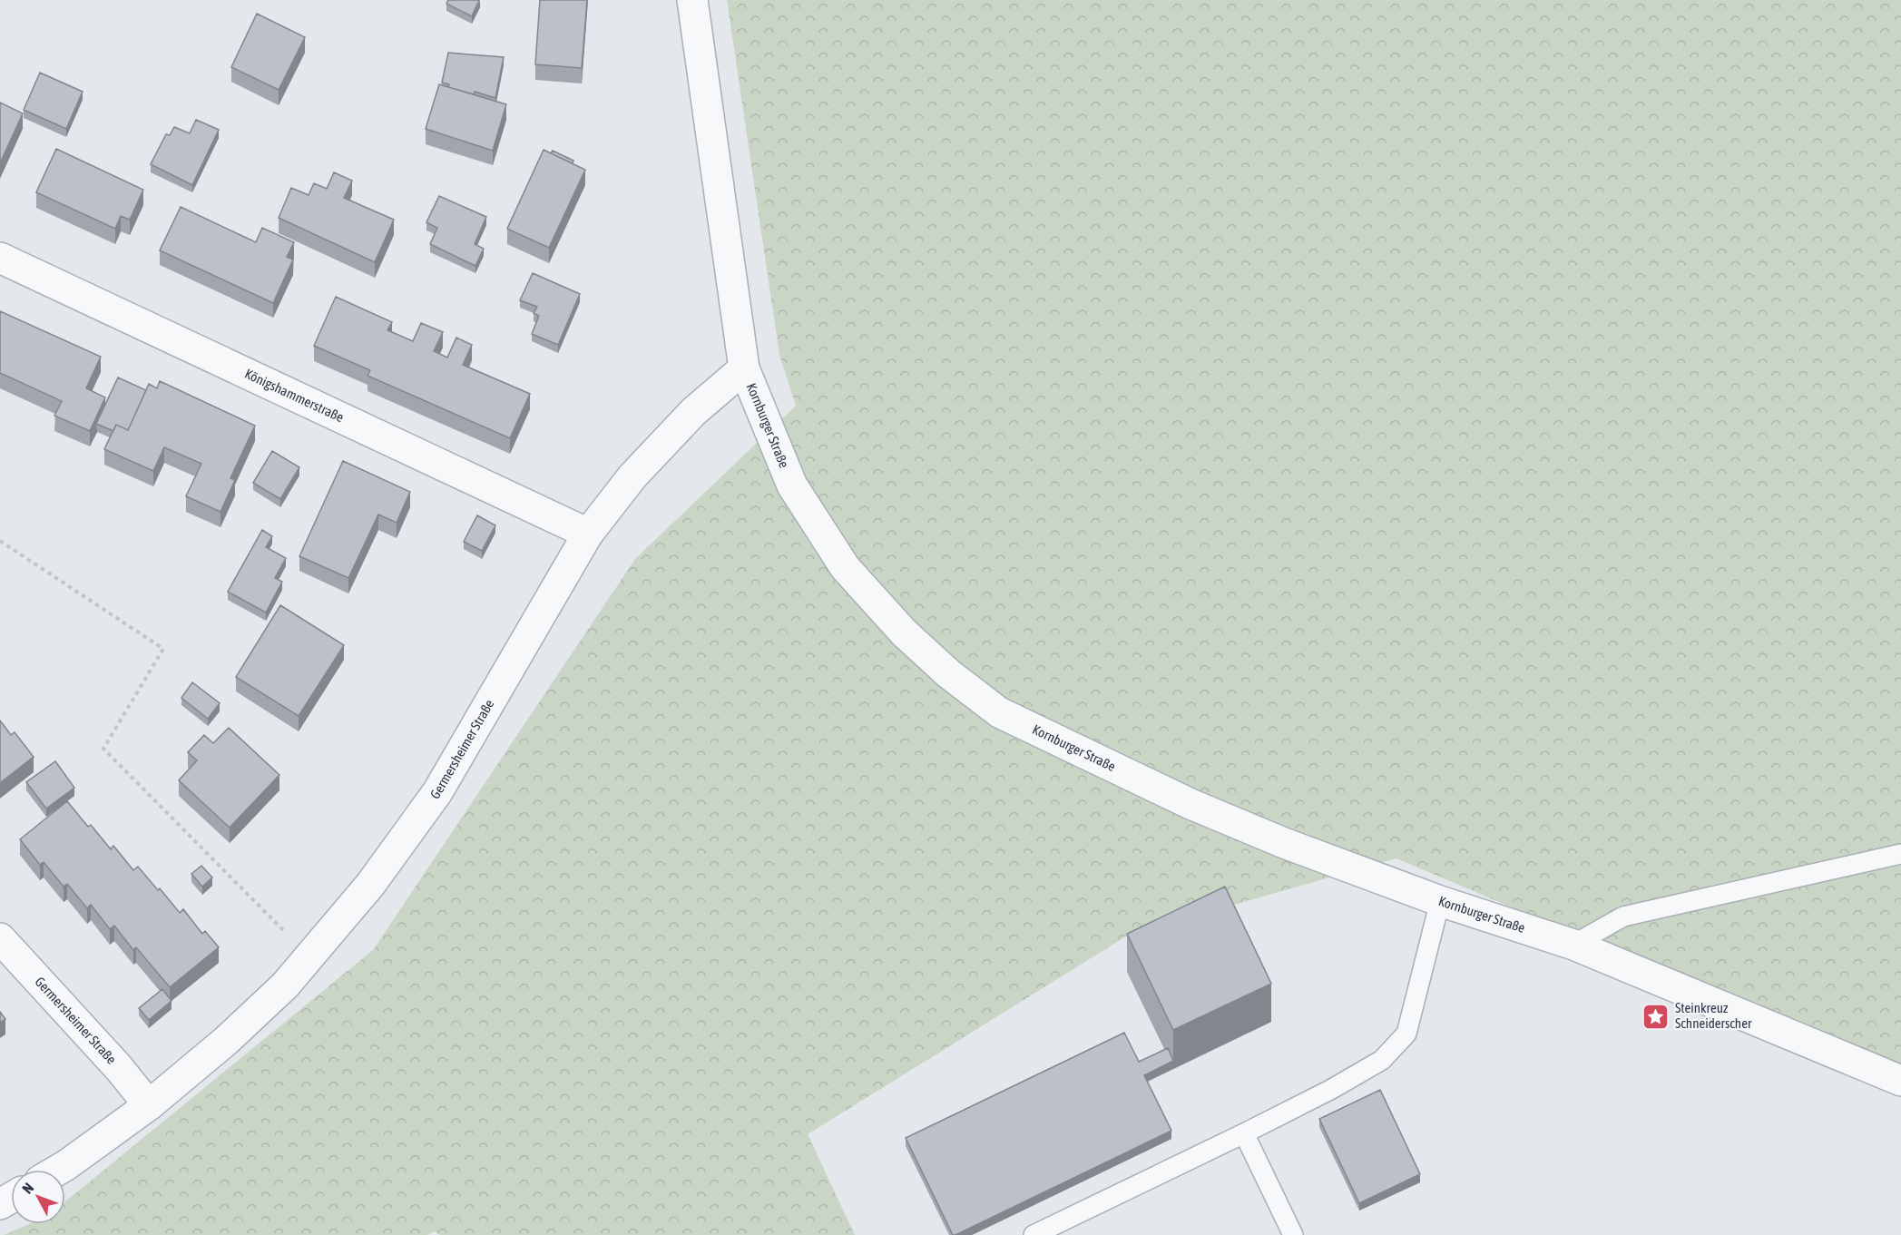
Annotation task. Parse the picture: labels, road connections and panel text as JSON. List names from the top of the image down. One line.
{"streets":{"street":["Königshammerstraße","Kornburger Straße","Germersheimer Straße"]},"crossings":[["Königshammerstraße","Germersheimer Straße"],["Kornburger Straße","Germersheimer Straße"]],"places":{"place":["Steinkreuz Schneiderscher"]},"north":"top left"}
